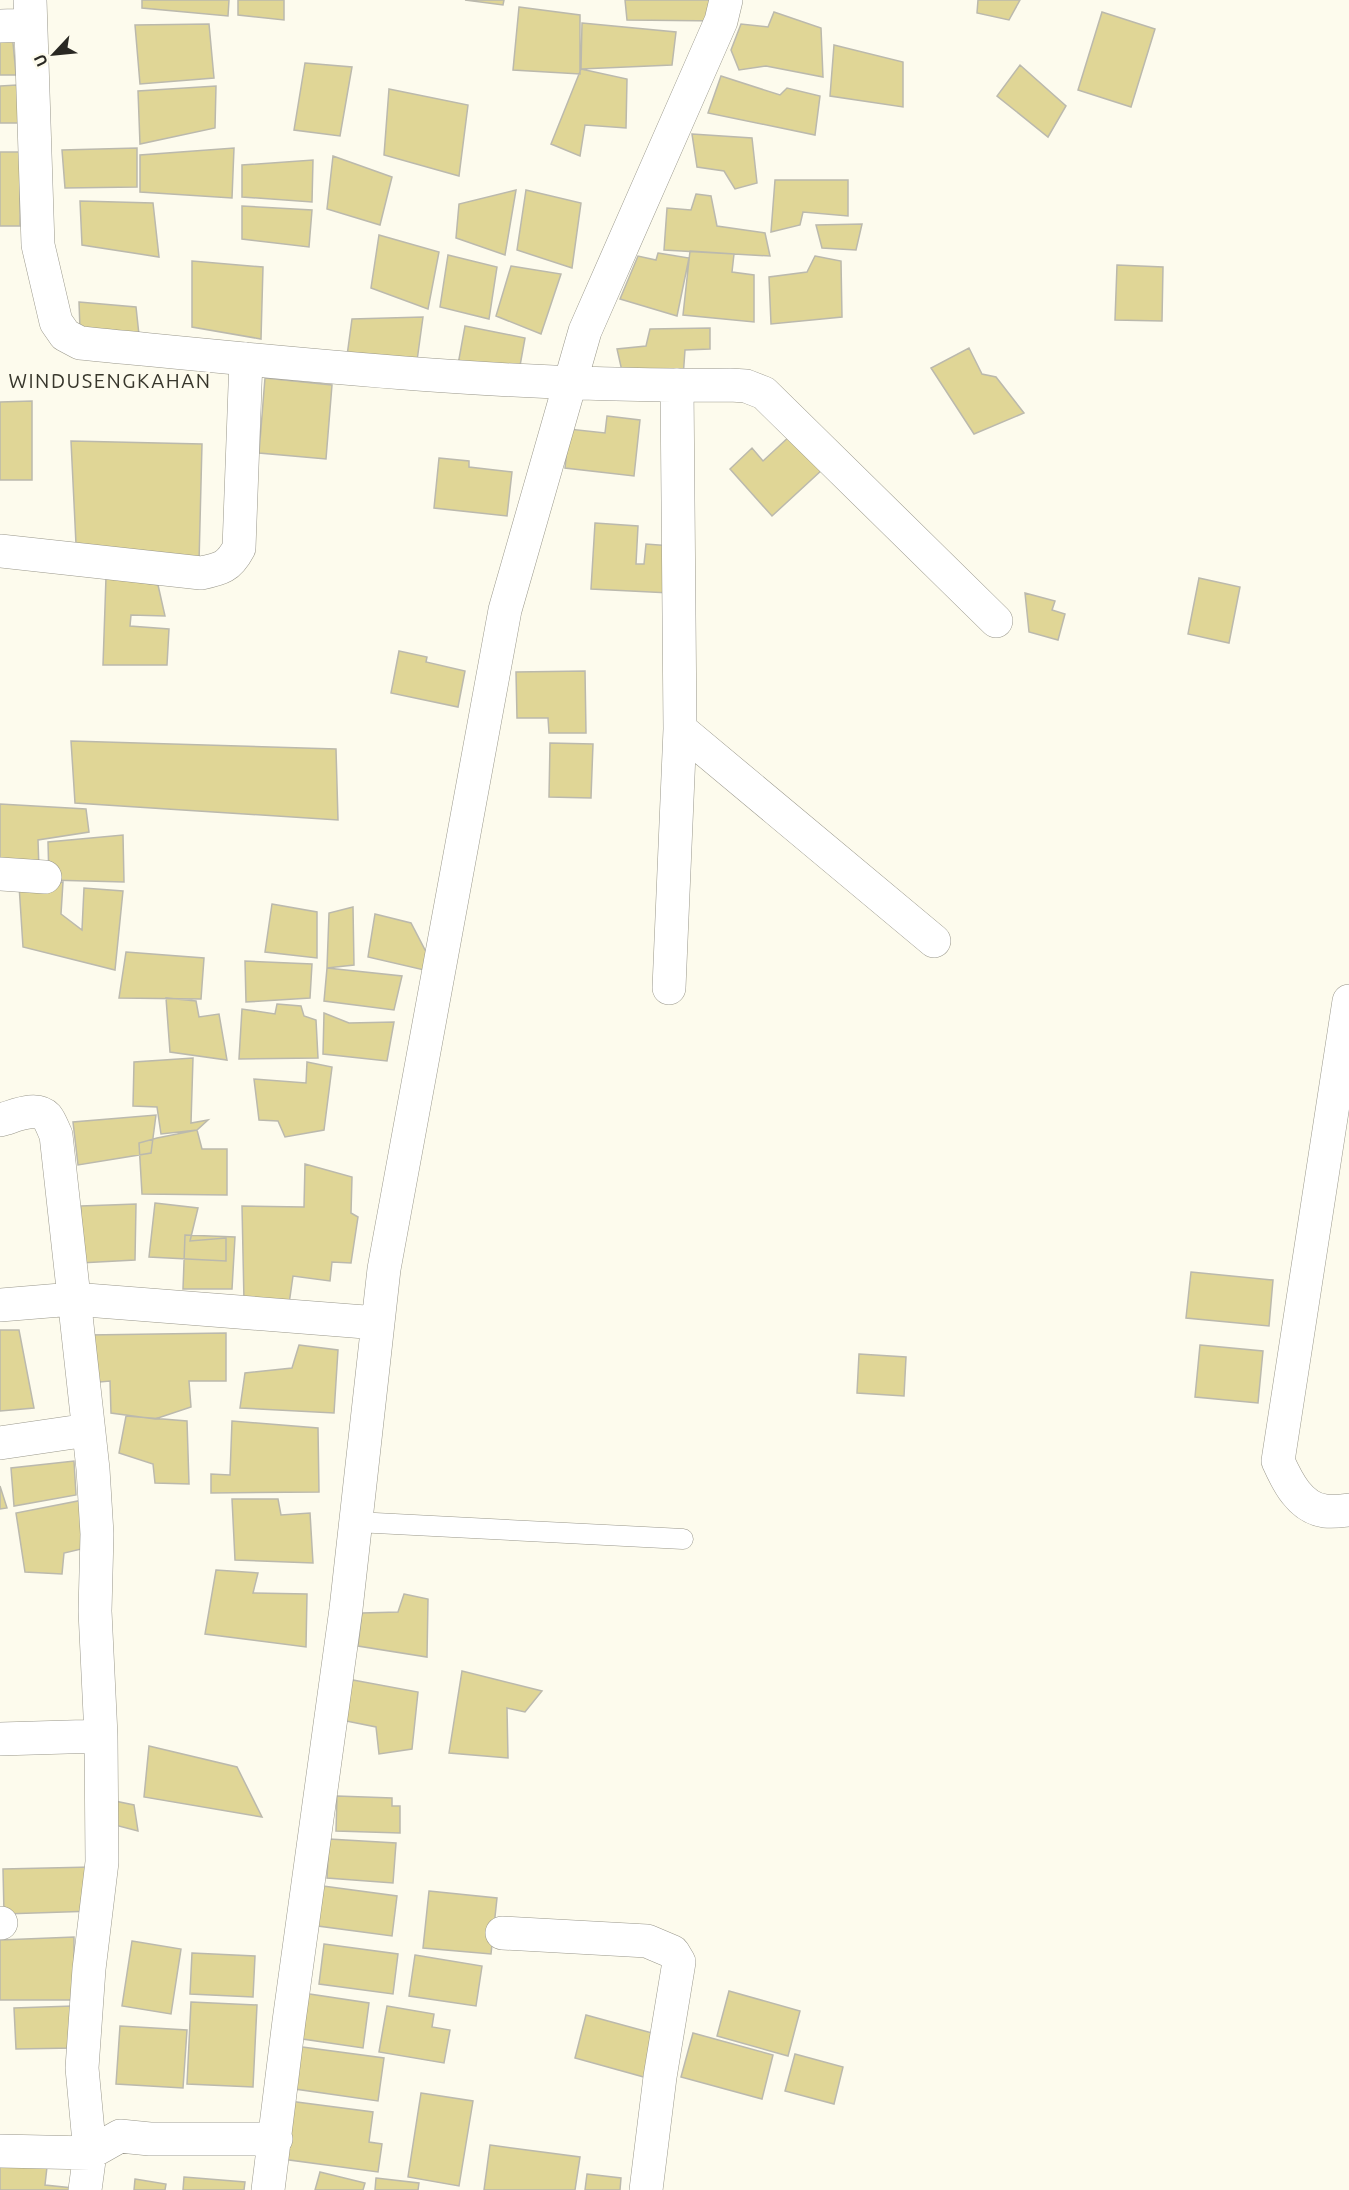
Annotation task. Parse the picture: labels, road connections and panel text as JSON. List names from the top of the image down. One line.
{"districts":["WINDUSENGKAHAN"],"north":"bottom left"}
